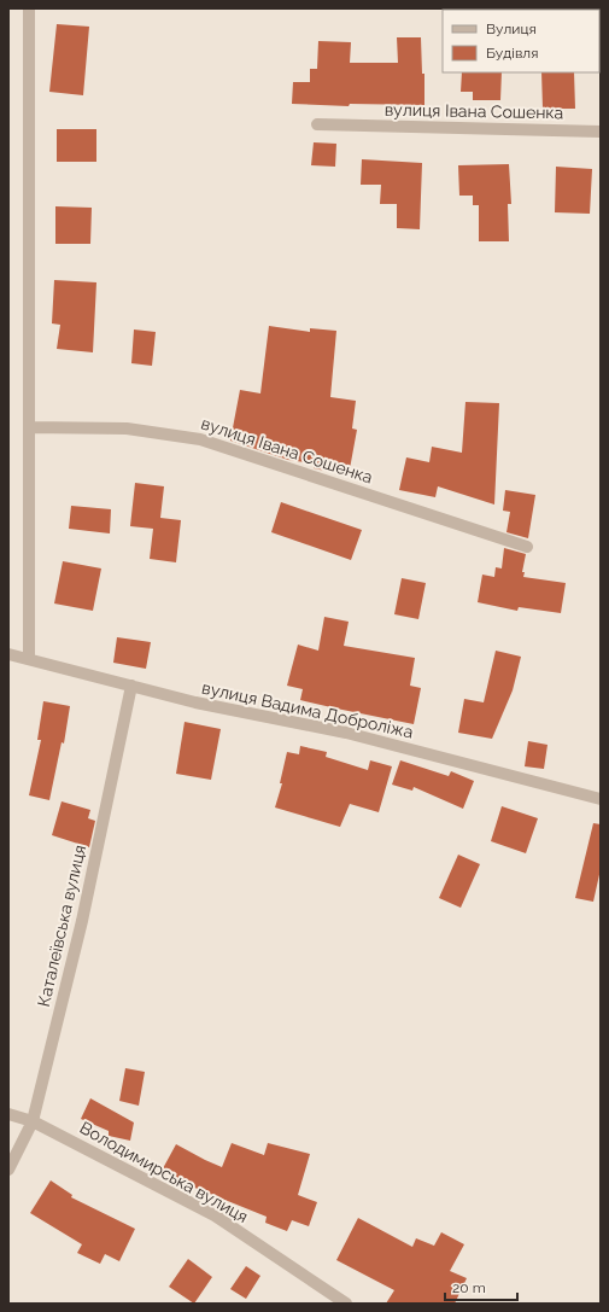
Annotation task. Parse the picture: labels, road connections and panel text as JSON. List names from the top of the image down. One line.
{"streets":{"street":["вулиця Івана Сошенка","вулиця Вадима Доброліжа","Каталеївська вулиця","Володимирська вулиця"]},"crossings":[["вулиця Вадима Доброліжа","Каталеївська вулиця"],["Каталеївська вулиця","Володимирська вулиця"]],"legend":["Вулиця","Будівля"],"scale_bar":"20 m"}
